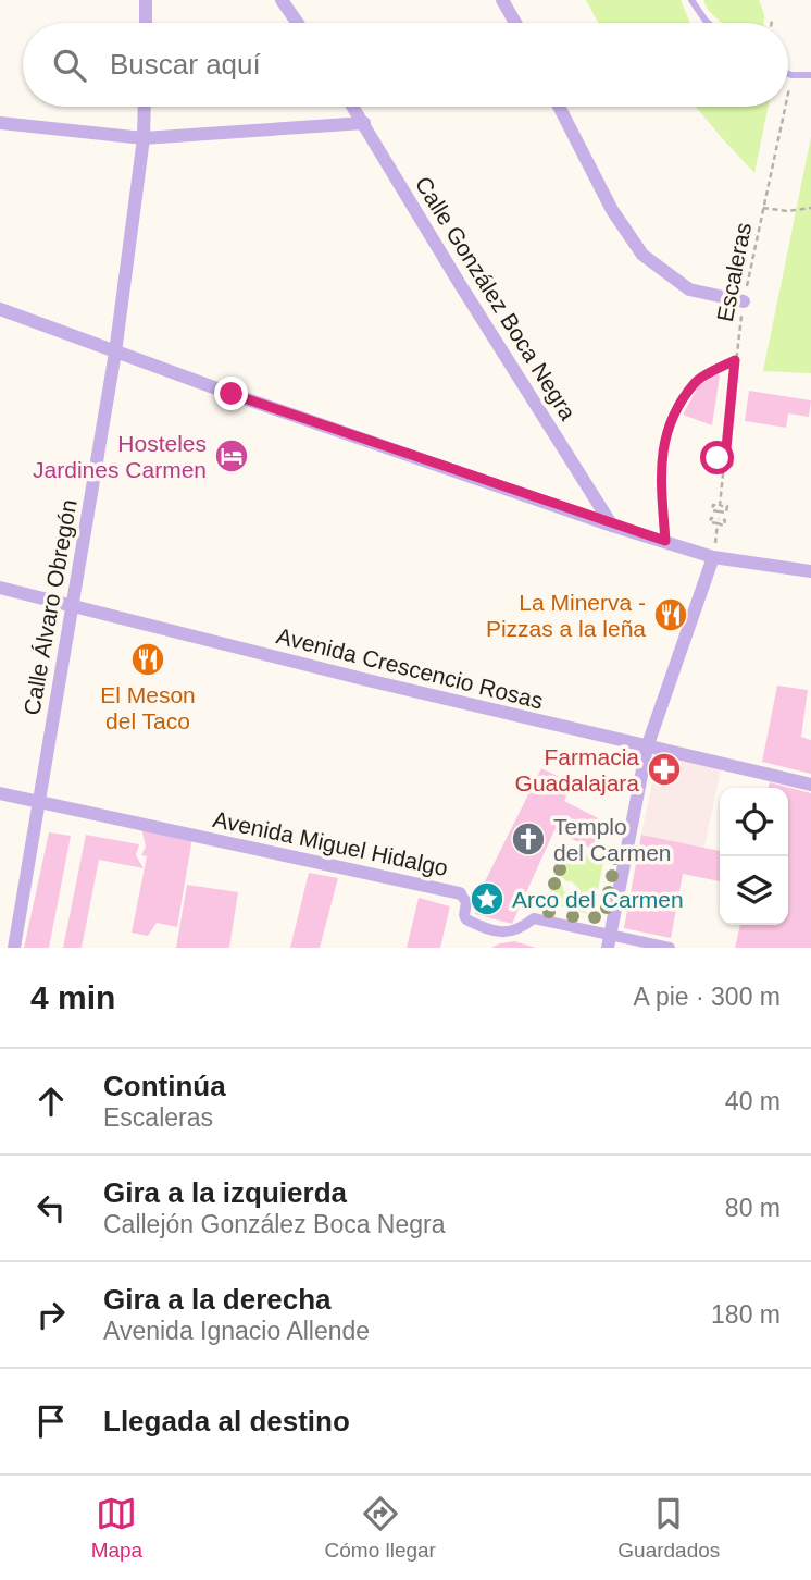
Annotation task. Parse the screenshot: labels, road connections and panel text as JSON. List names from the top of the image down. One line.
{"streets":{"street":["Calle González Boca Negra","Calle Álvaro Obregón","Avenida Crescencio Rosas","Avenida Miguel Hidalgo"],"path":["Escaleras"]},"crossings":[["Calle Álvaro Obregón","Avenida Crescencio Rosas"],["Calle Álvaro Obregón","Avenida Miguel Hidalgo"]],"places":{"hotel":["Hosteles Jardines Carmen"],"restaurant":["La Minerva - Pizzas a la leña","El Meson del Taco"],"pharmacy":["Farmacia Guadalajara"],"church":["Templo del Carmen"],"place":["Arco del Carmen"]},"page":{"search":"Buscar aquí","heading":["4 min","A pie · 300 m"],"list":[["Continúa","Escaleras","40 m"],["Gira a la izquierda","Callejón González Boca Negra","80 m"],["Gira a la derecha","Avenida Ignacio Allende","180 m"],"Llegada al destino"],"nav":["Mapa","Cómo llegar","Guardados"]}}
